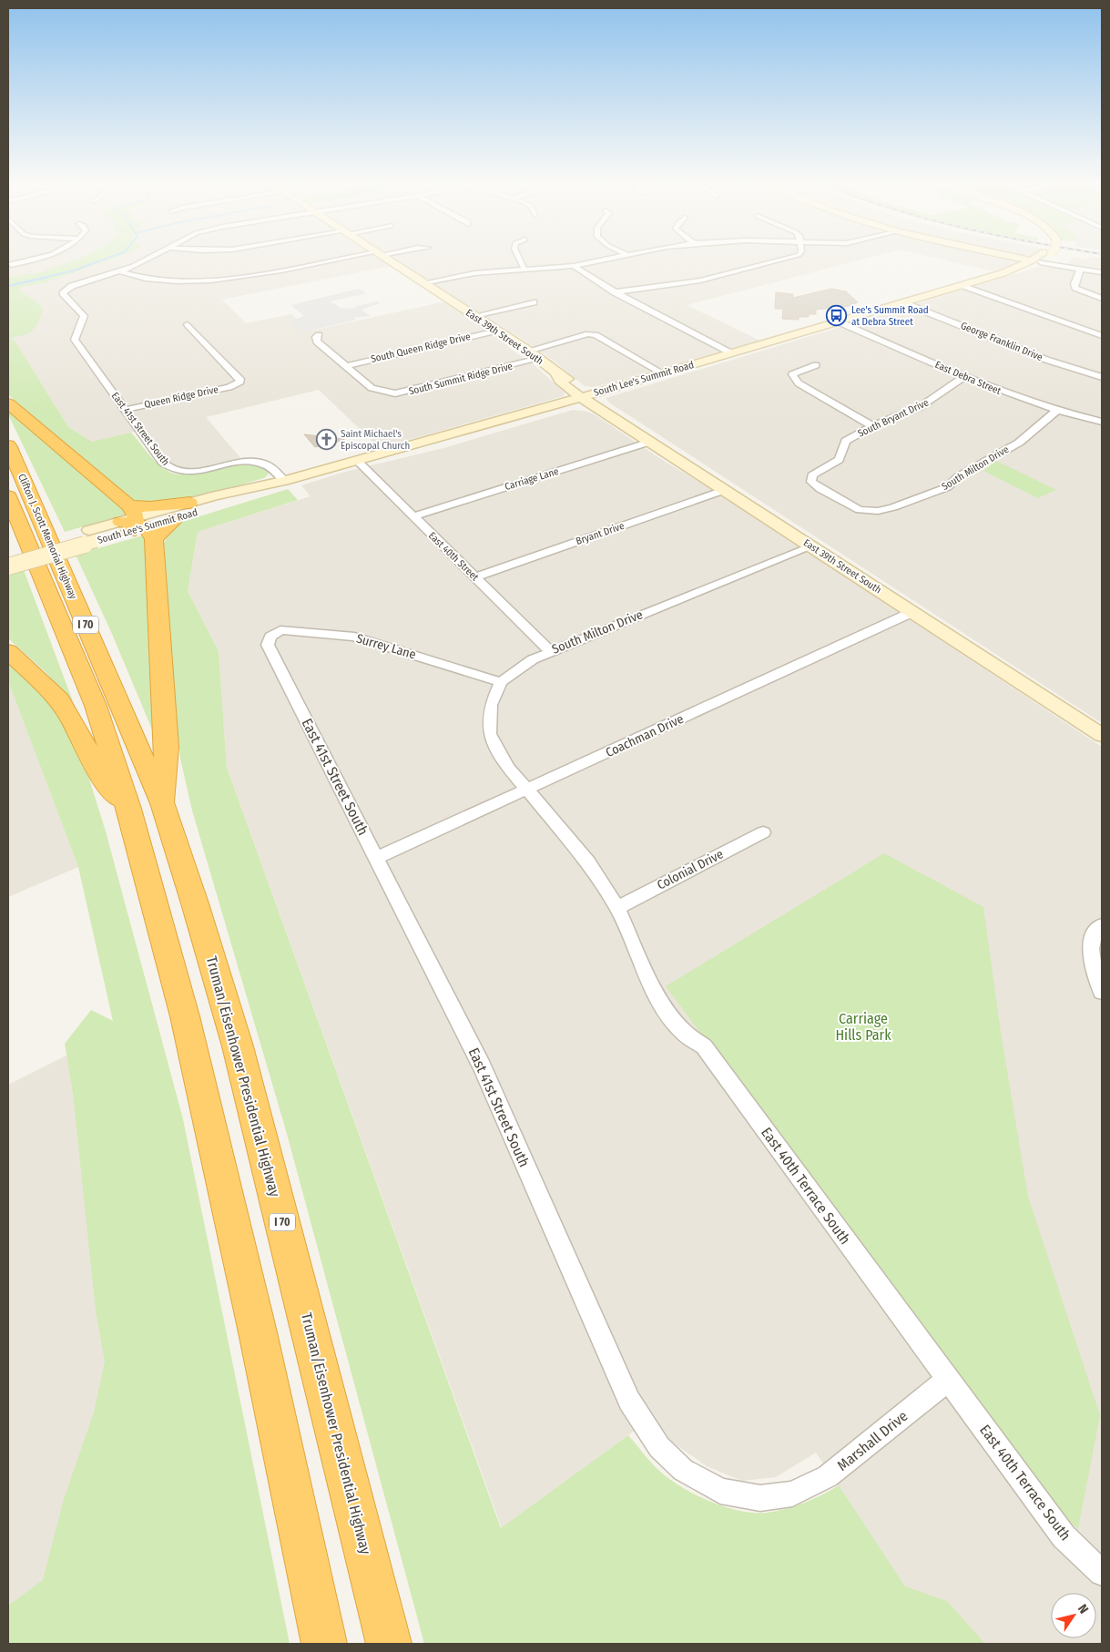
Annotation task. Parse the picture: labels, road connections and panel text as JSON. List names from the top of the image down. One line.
{"streets":{"highway":["Clifton J. Scott Memorial Highway","I 70","Truman/Eisenhower Presidential Highway"],"main road":["East 39th Street South","South Lee's Summit Road"],"street":["George Franklin Drive","South Queen Ridge Drive","East Debra Street","South Summit Ridge Drive","Queen Ridge Drive","South Bryant Drive","East 41st Street South","South Milton Drive","Carriage Lane","Bryant Drive","East 40th Street","Surrey Lane","Coachman Drive","Colonial Drive","East 40th Terrace South","Marshall Drive"]},"crossings":[["East 39th Street South","South Queen Ridge Drive"],["East 39th Street South","South Summit Ridge Drive"],["East 39th Street South","South Lee's Summit Road"],["East 39th Street South","South Milton Drive"],["East 39th Street South","Carriage Lane"],["East 39th Street South","Bryant Drive"],["East 39th Street South","Coachman Drive"],["George Franklin Drive","South Lee's Summit Road"],["South Queen Ridge Drive","South Summit Ridge Drive"],["East Debra Street","South Lee's Summit Road"],["East Debra Street","South Bryant Drive"],["East Debra Street","South Milton Drive"],["South Lee's Summit Road","East 41st Street South"],["South Lee's Summit Road","East 40th Street"],["Queen Ridge Drive","East 41st Street South"],["South Bryant Drive","South Milton Drive"],["East 41st Street South","Surrey Lane"],["East 41st Street South","Coachman Drive"],["East 41st Street South","Marshall Drive"],["South Milton Drive","East 40th Street"],["South Milton Drive","Surrey Lane"],["South Milton Drive","Coachman Drive"],["South Milton Drive","East 40th Terrace South"],["Carriage Lane","East 40th Street"],["Bryant Drive","East 40th Street"],["Clifton J. Scott Memorial Highway","I 70"],["Clifton J. Scott Memorial Highway","Truman/Eisenhower Presidential Highway"],["Coachman Drive","East 40th Terrace South"],["Colonial Drive","East 40th Terrace South"],["East 40th Terrace South","Marshall Drive"]],"parks":["Carriage Hills Park"],"places":{"bus stop":["Lee's Summit Road at Debra Street"],"church":["Saint Michael's Episcopal Church"]},"north":"top right"}
